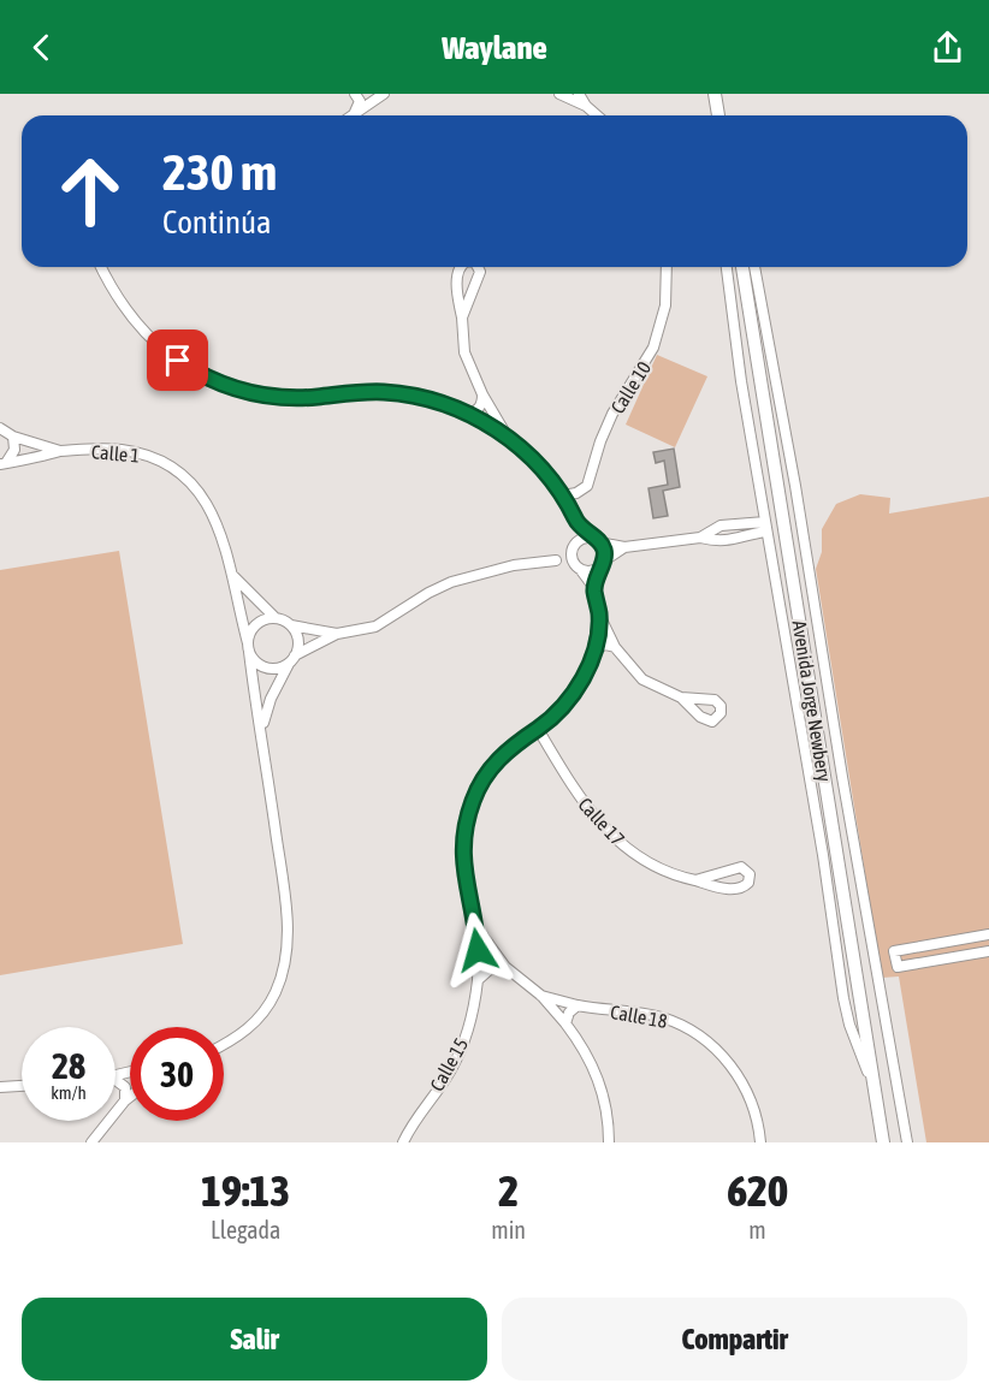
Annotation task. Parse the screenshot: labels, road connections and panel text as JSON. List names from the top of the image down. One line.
{"streets":{"main road":["Avenida Jorge Newbery"],"street":["Calle 10","Calle 1","Calle 17","Calle 18","Calle 15"]},"page":{"header":"Waylane","turn":["230 m","Continúa"],"speed":"28 km/h","limit":"30","eta":["19:13","Llegada","2","min","620","m"],"buttons":["Salir","Compartir"]}}
